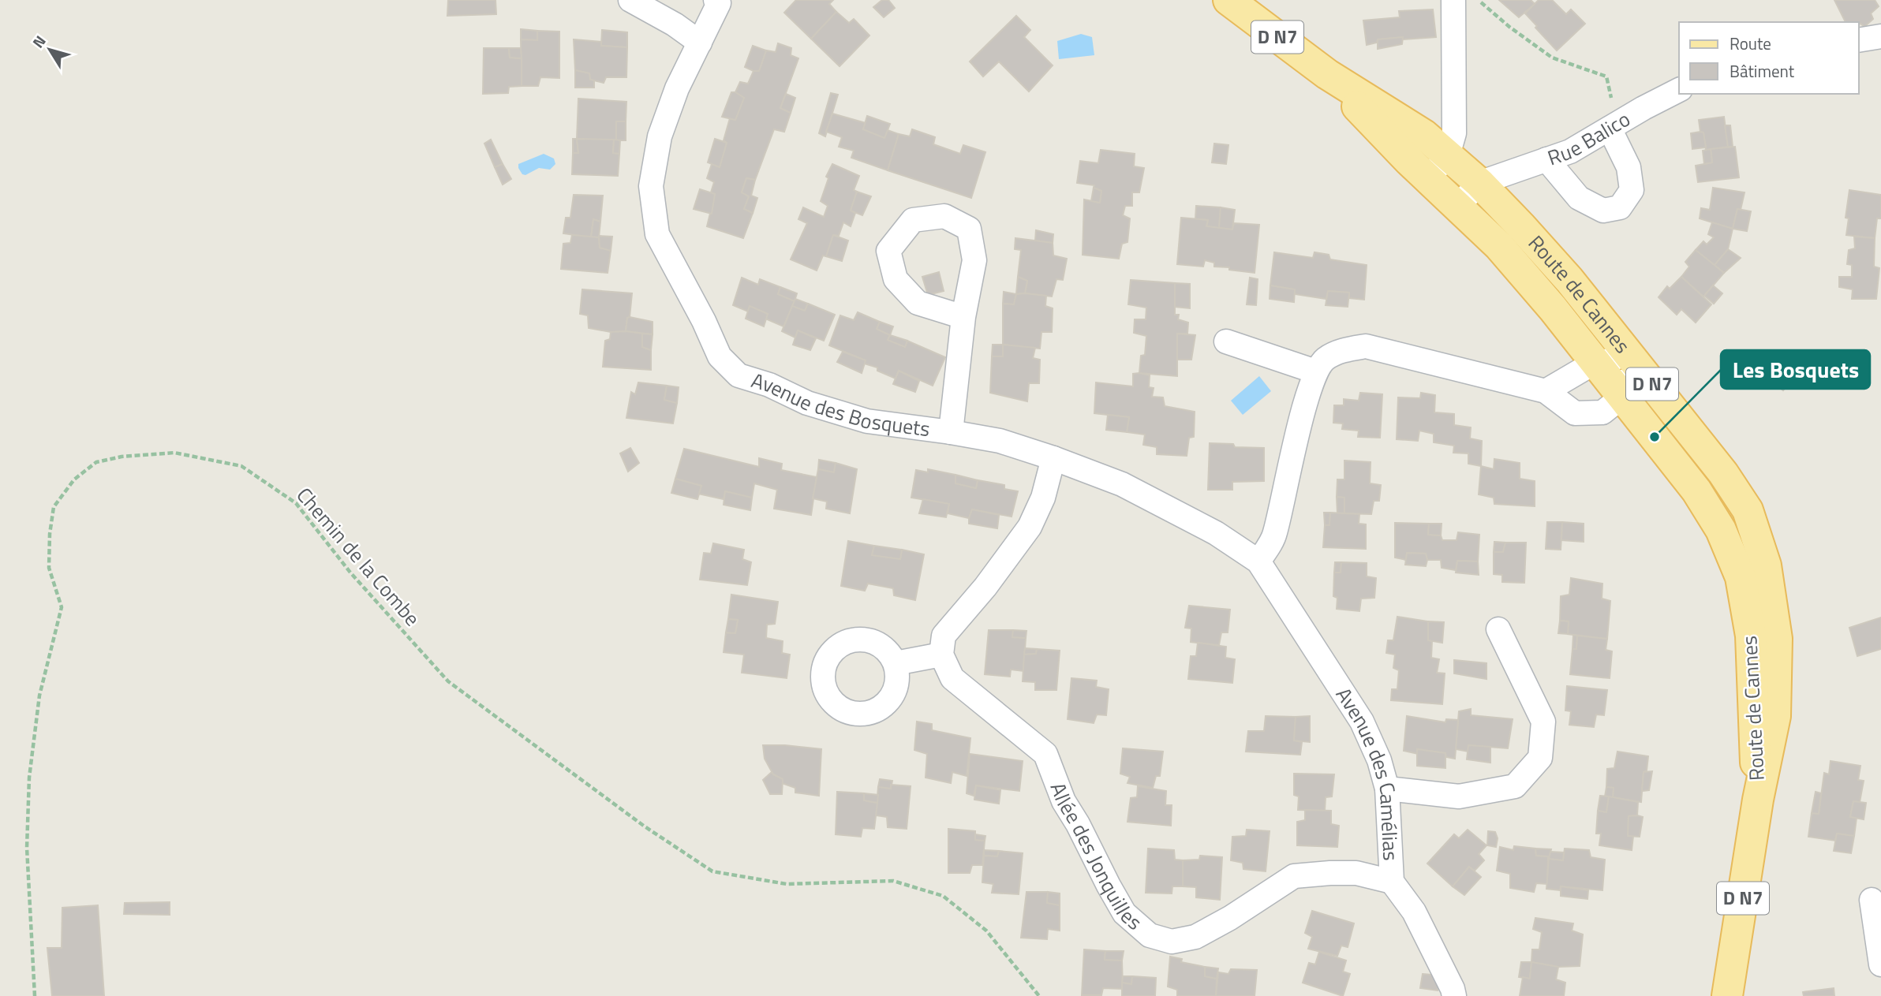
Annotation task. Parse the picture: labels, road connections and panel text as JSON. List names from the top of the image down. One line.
{"streets":{"main road":["D N7","Route de Cannes"],"street":["Rue Balico","Avenue des Bosquets","Avenue des Camélias","Allée des Jonquilles"],"path":["Chemin de la Combe"]},"crossings":[["Rue Balico","Route de Cannes"],["Avenue des Bosquets","Avenue des Camélias"],["Avenue des Camélias","Allée des Jonquilles"]],"places":["Les Bosquets"],"legend":["Route","Bâtiment"],"north":"top left"}
